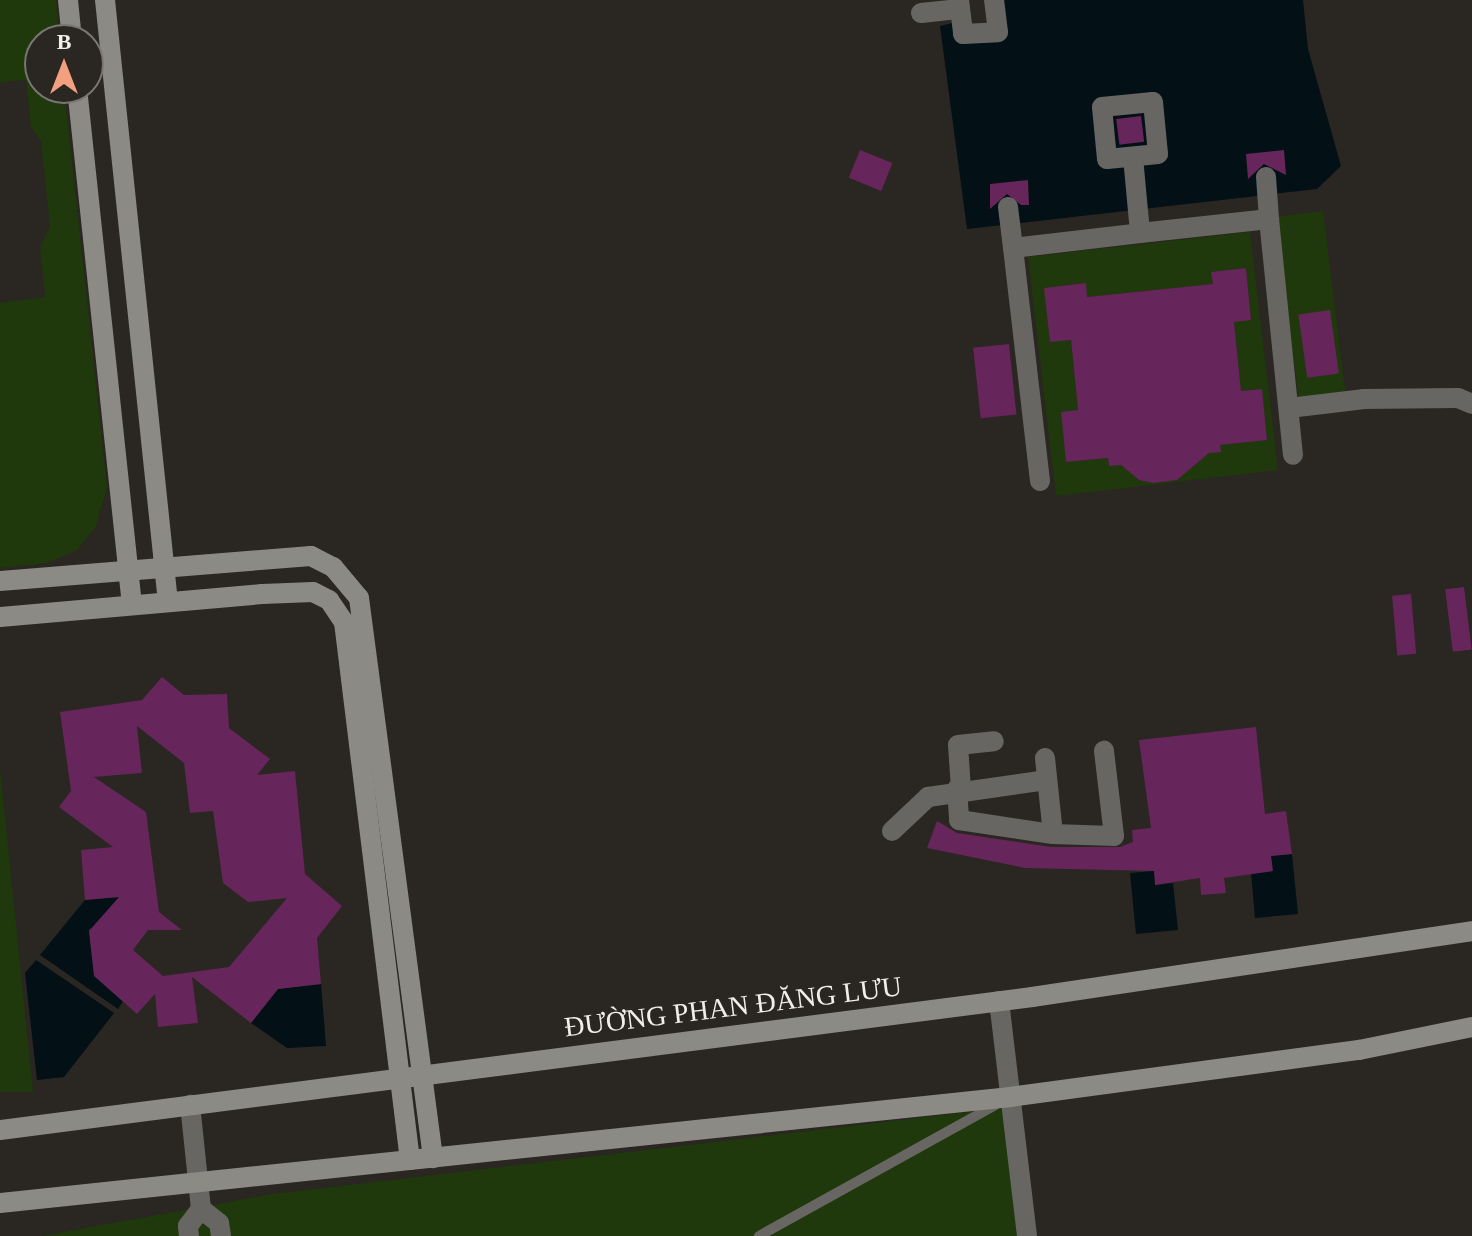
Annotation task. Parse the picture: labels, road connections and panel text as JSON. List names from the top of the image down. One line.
{"streets":{"street":["ĐƯỜNG PHAN ĐĂNG LƯU"]},"north":"top"}
